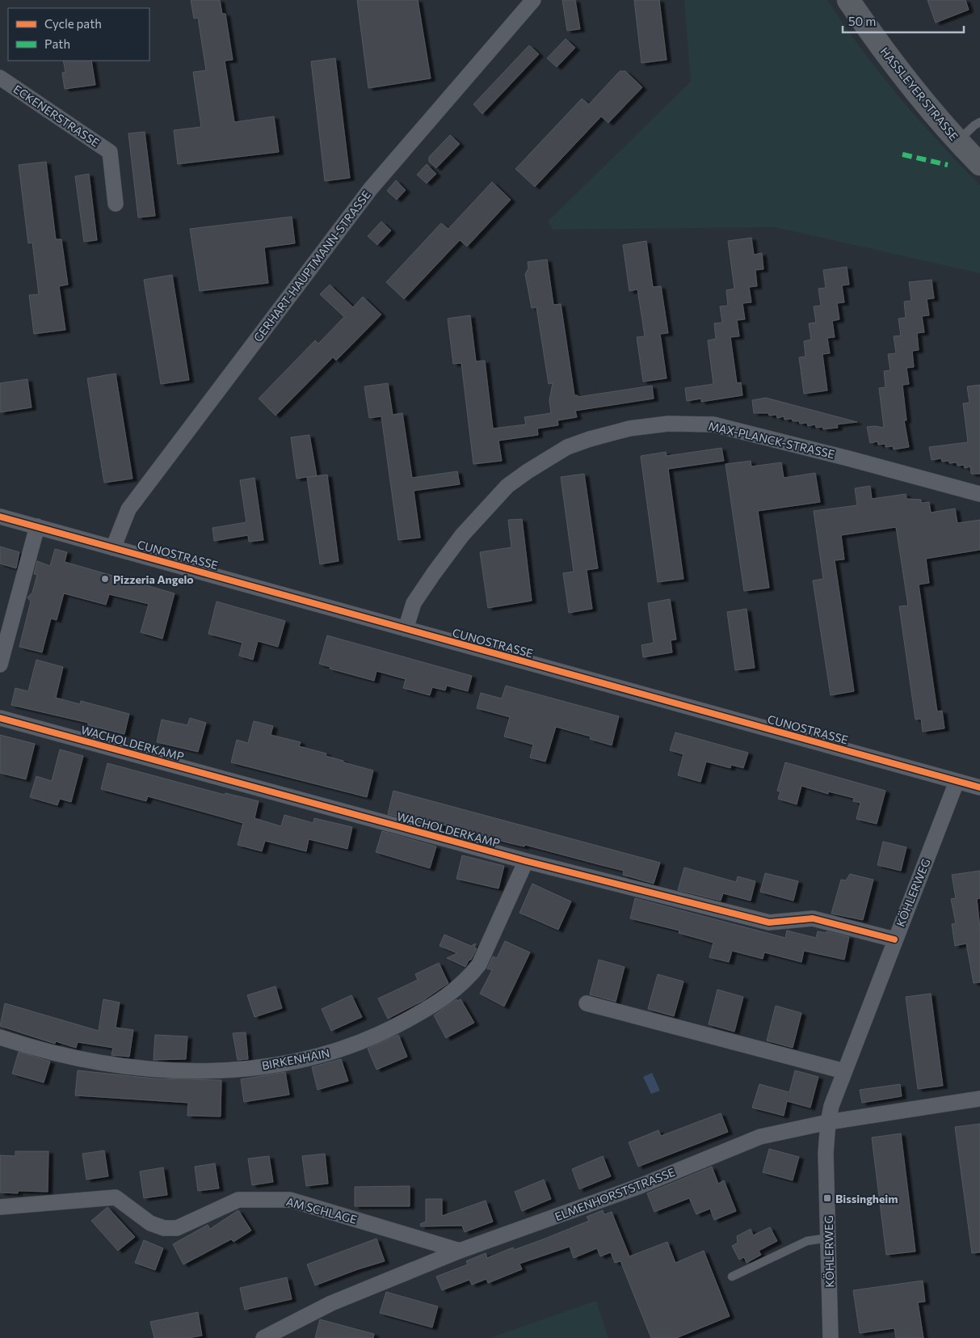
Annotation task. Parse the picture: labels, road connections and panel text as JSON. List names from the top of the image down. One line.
{"streets":{"main road":["HASSLEYER STRASSE"],"street":["ECKENERSTRASSE","GERHART-HAUPTMANN-STRASSE","MAX-PLANCK-STRASSE","CUNOSTRASSE","WACHOLDERKAMP","KÖHLERWEG","BIRKENHAIN","ELMENHORSTSTRASSE","AM SCHLAGE"]},"crossings":[["GERHART-HAUPTMANN-STRASSE","CUNOSTRASSE"],["MAX-PLANCK-STRASSE","CUNOSTRASSE"],["CUNOSTRASSE","KÖHLERWEG"],["WACHOLDERKAMP","KÖHLERWEG"],["WACHOLDERKAMP","BIRKENHAIN"],["KÖHLERWEG","ELMENHORSTSTRASSE"],["ELMENHORSTSTRASSE","AM SCHLAGE"]],"places":{"other":["Pizzeria Angelo"],"transit":["Bissingheim"]},"legend":["Cycle path","Path"],"scale_bar":"50 m"}
